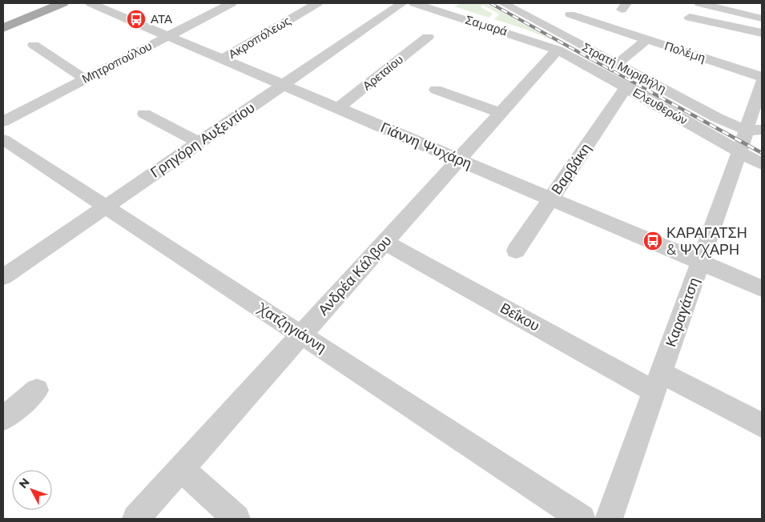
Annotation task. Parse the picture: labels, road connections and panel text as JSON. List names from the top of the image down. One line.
{"streets":{"street":["Σαμαρά","Ακροπόλεως","Πολέμη","Μητροπούλου","Στρατή Μυριβήλη","Αρεταίου","Ελευθερών","Γρηγόρη Αυξεντίου","Γιάννη Ψυχάρη","Βαρβάκη","Ανδρέα Κάλβου","Καραγάτση","Βεΐκου","Χατζηγιάννη"]},"crossings":[["Σαμαρά","Ελευθερών"],["Σαμαρά","Ανδρέα Κάλβου"],["Ακροπόλεως","Γιάννη Ψυχάρη"],["Μητροπούλου","Γιάννη Ψυχάρη"],["Στρατή Μυριβήλη","Καραγάτση"],["Αρεταίου","Γιάννη Ψυχάρη"],["Ελευθερών","Βαρβάκη"],["Ελευθερών","Ανδρέα Κάλβου"],["Ελευθερών","Καραγάτση"],["Γρηγόρη Αυξεντίου","Γιάννη Ψυχάρη"],["Γρηγόρη Αυξεντίου","Χατζηγιάννη"],["Γιάννη Ψυχάρη","Βαρβάκη"],["Γιάννη Ψυχάρη","Ανδρέα Κάλβου"],["Γιάννη Ψυχάρη","Καραγάτση"],["Ανδρέα Κάλβου","Βεΐκου"],["Ανδρέα Κάλβου","Χατζηγιάννη"],["Καραγάτση","Βεΐκου"]],"places":{"bus stop":["ΑΤΑ","ΚΑΡΑΓΑΤΣΗ & ΨΥΧΑΡΗ"]},"north":"top left"}
